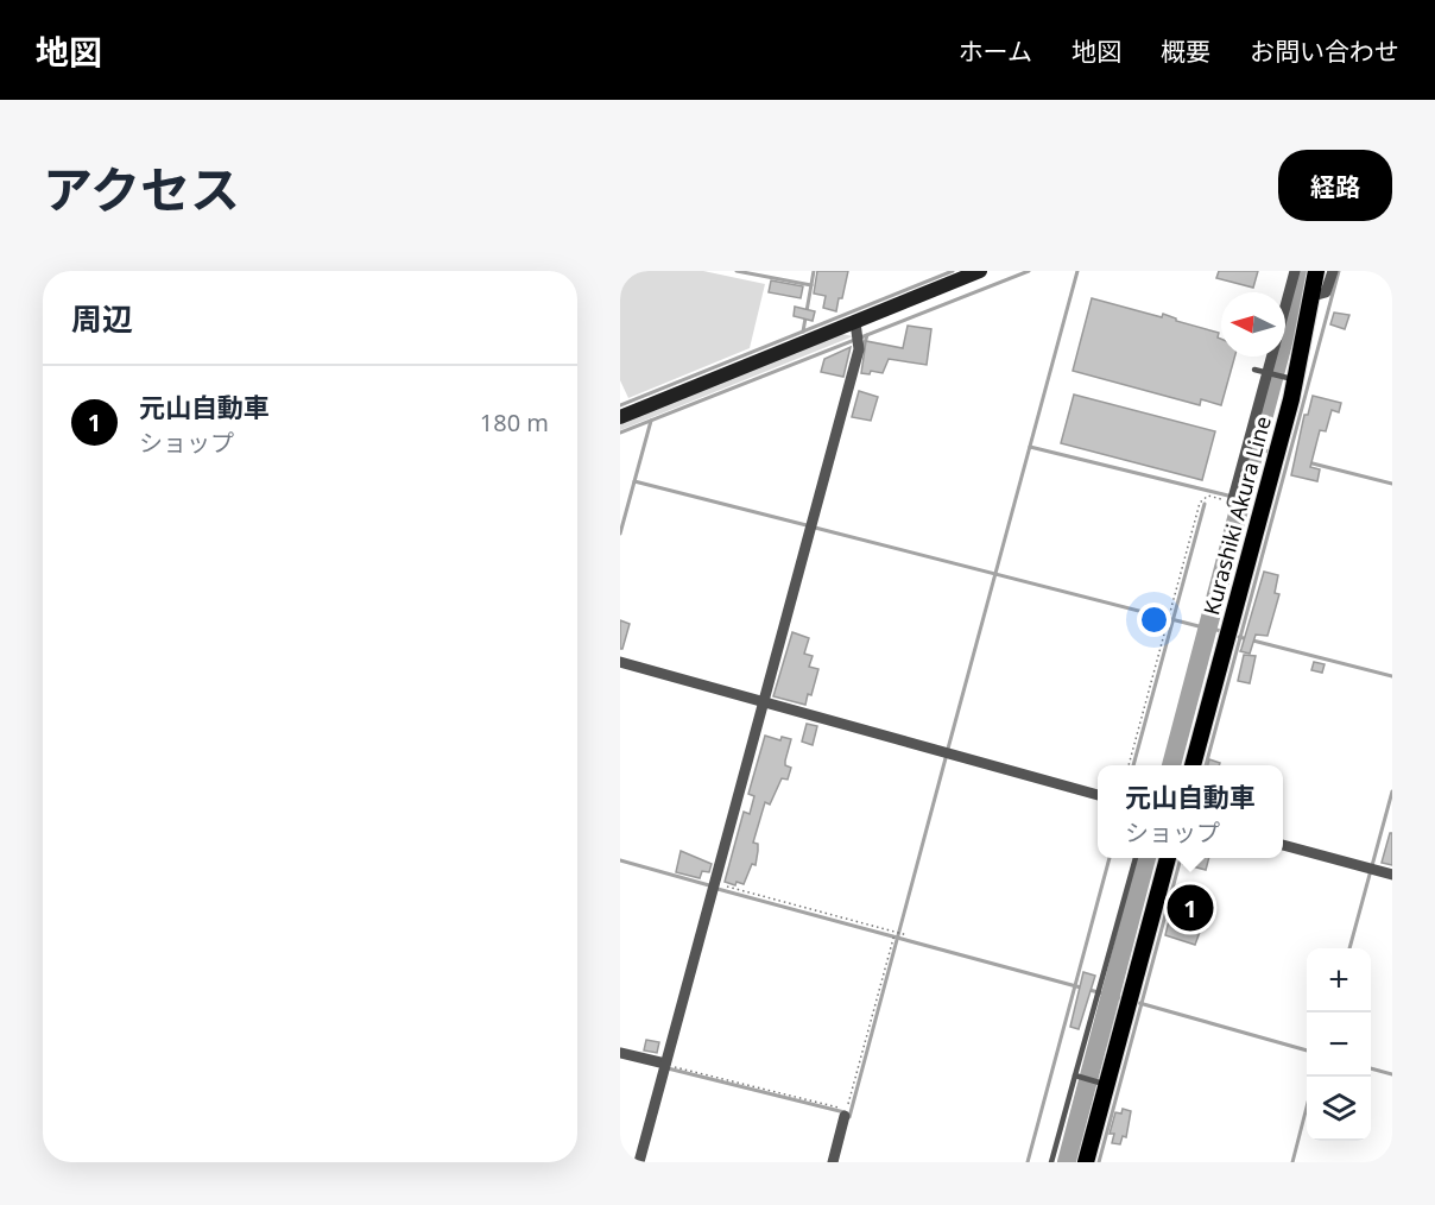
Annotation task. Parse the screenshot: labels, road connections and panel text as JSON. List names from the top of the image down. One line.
{"streets":{"main road":["Kurashiki Akura Line"]},"north":"left","page":{"header":"地図","nav":["ホーム","地図","概要","お問い合わせ"],"title":"アクセス","buttons":"経路","heading":"周辺","list":[{"mark":"1","name":"元山自動車","note":"ショップ","value":"180 m"}],"popup":["元山自動車","ショップ"],"pins":"1","map_buttons":["+","−"]}}
